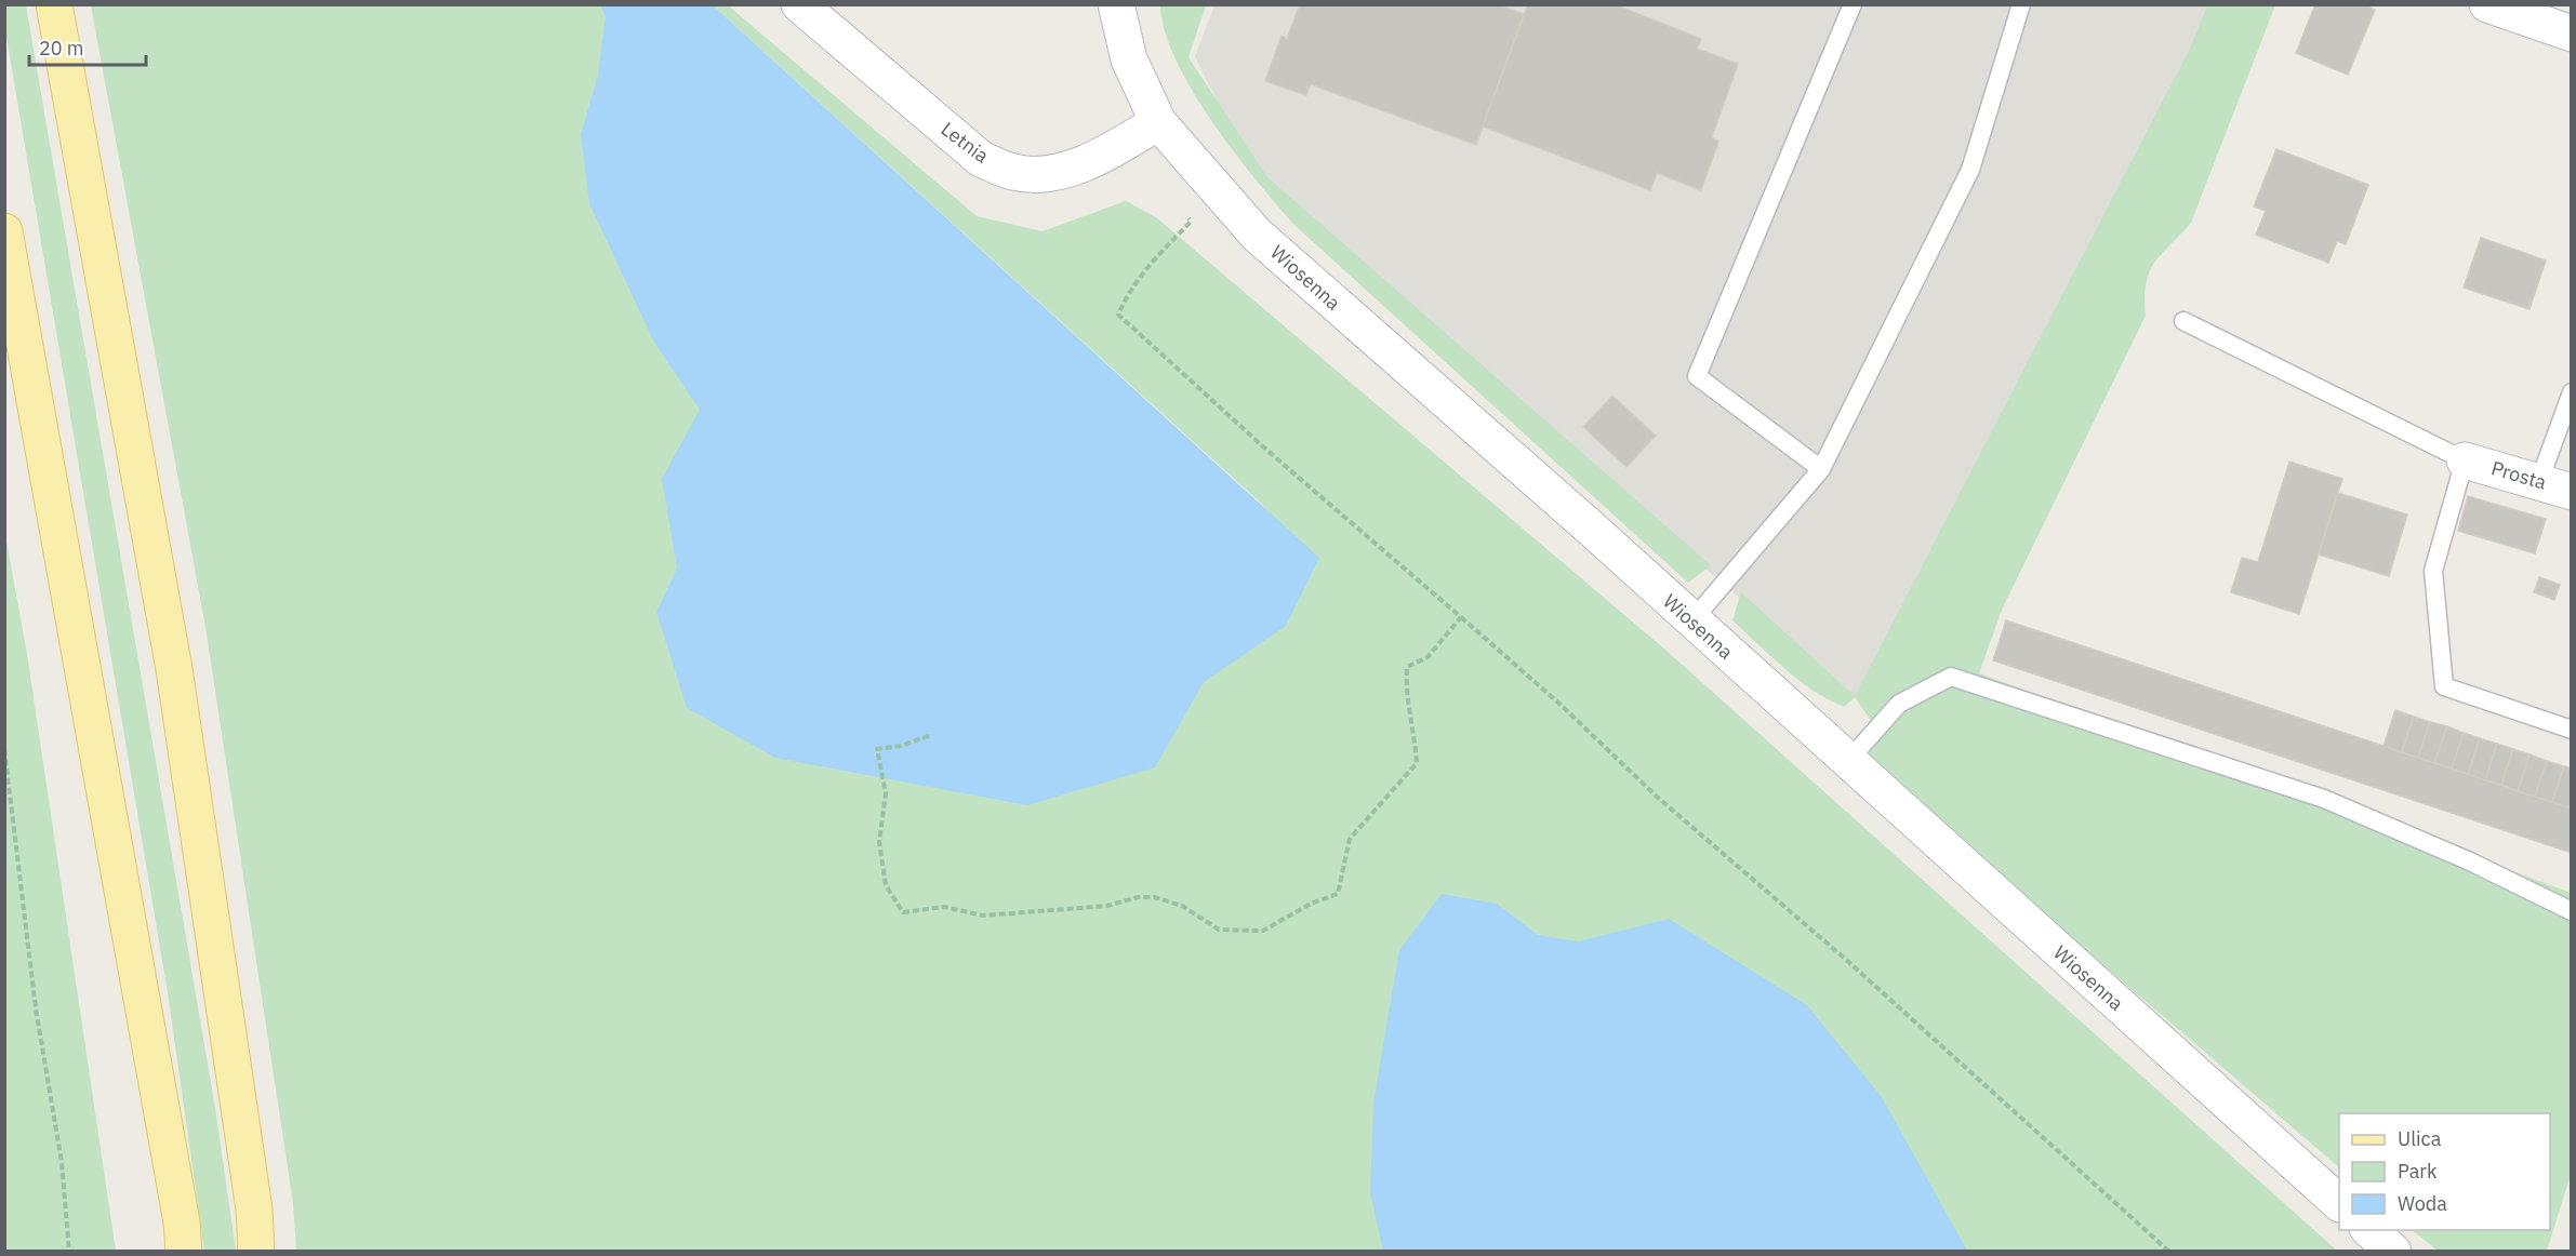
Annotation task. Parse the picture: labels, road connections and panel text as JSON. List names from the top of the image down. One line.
{"streets":{"street":["Letnia","Wiosenna","Prosta"]},"crossings":[["Letnia","Wiosenna"]],"legend":["Ulica","Park","Woda"],"scale_bar":"20 m"}
